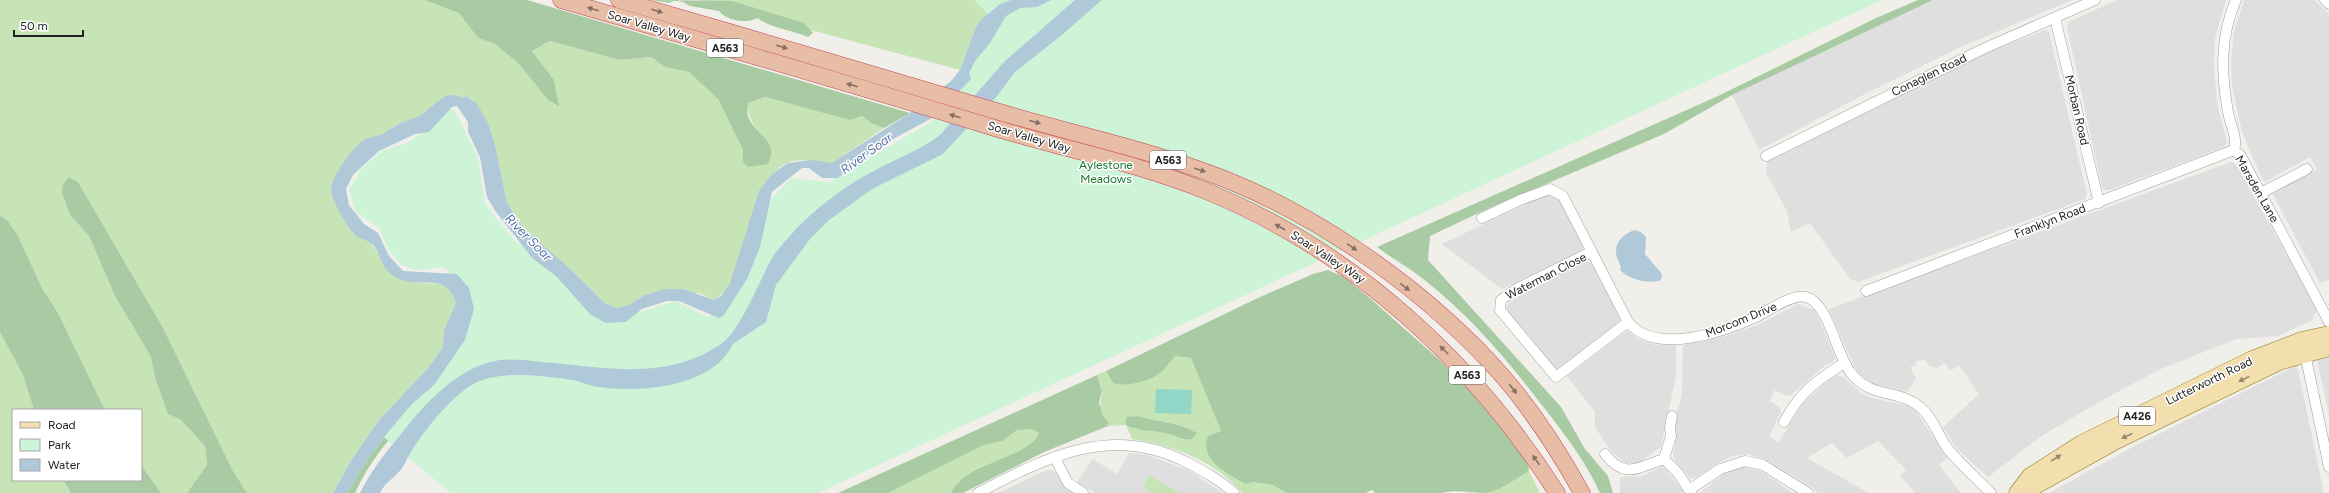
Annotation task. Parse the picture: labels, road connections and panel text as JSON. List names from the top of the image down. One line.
{"streets":{"highway":["Soar Valley Way","A563"],"main road":["Lutterworth Road","A426"],"street":["Conaglen Road","Morban Road","Marsden Lane","Franklyn Road","Waterman Close","Morcom Drive"]},"crossings":[["Conaglen Road","Morban Road"],["Morban Road","Franklyn Road"],["Marsden Lane","Franklyn Road"],["Waterman Close","Morcom Drive"]],"water":["River Soar"],"parks":["Aylestone Meadows"],"legend":["Road","Park","Water"],"scale_bar":"50 m"}
